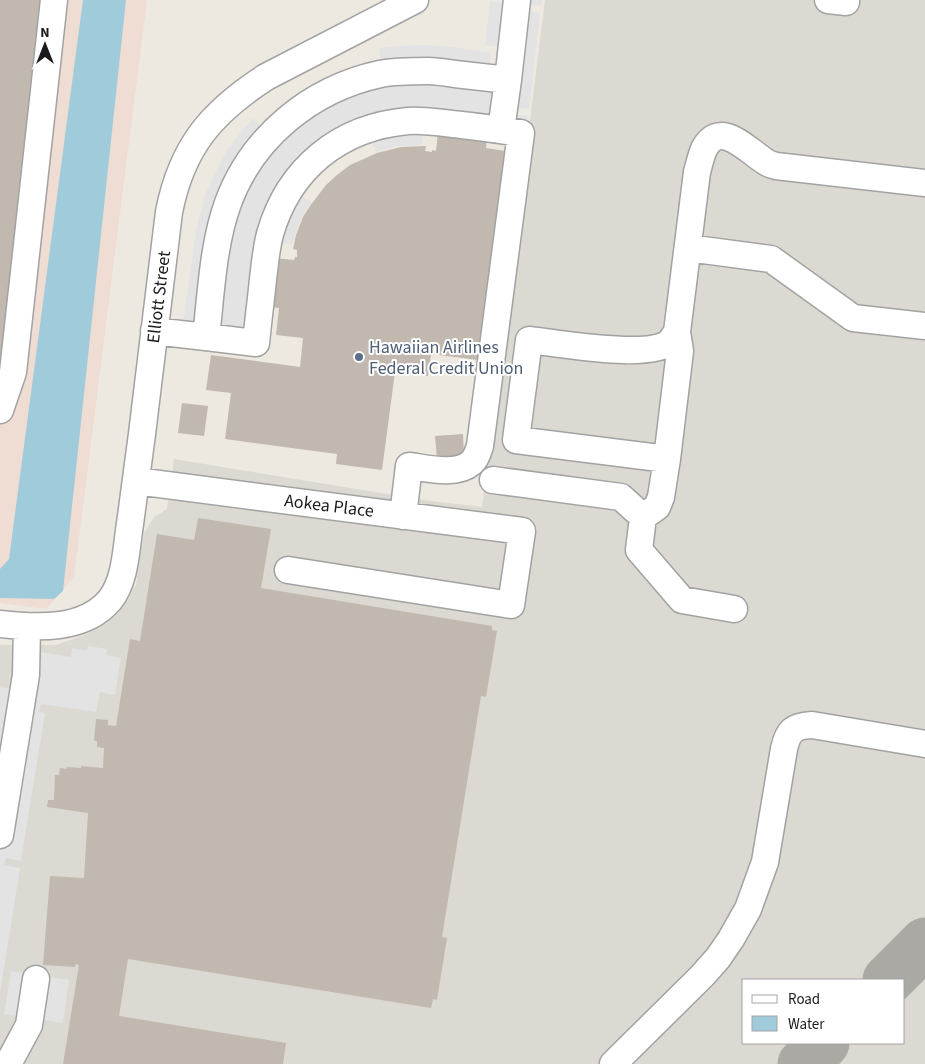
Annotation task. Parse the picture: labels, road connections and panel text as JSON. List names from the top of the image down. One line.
{"streets":{"street":["Elliott Street","Aokea Place"]},"crossings":[["Elliott Street","Aokea Place"]],"places":["Hawaiian Airlines Federal Credit Union"],"legend":["Road","Water"],"north":"top"}
